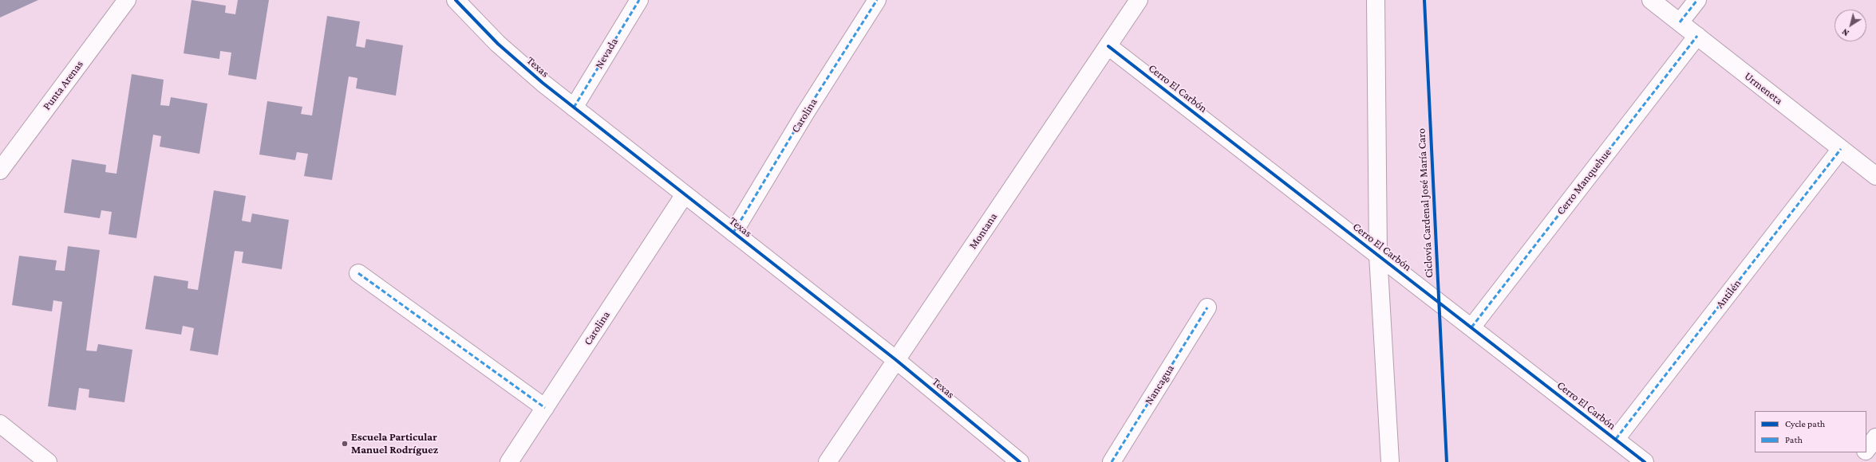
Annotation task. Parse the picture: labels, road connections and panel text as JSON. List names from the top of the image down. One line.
{"streets":{"street":["Nevada","Texas","Punta Arenas","Cerro El Carbón","Urmeneta","Carolina","Cerro Manquehue","Montana","Antilén","Nancagua"],"cycle path":["Ciclovía Cardenal José María Caro"]},"crossings":[["Nevada","Texas"],["Texas","Carolina"],["Texas","Montana"],["Cerro El Carbón","Cerro Manquehue"],["Cerro El Carbón","Montana"],["Cerro El Carbón","Antilén"],["Urmeneta","Cerro Manquehue"],["Urmeneta","Antilén"]],"places":["Escuela Particular Manuel Rodríguez"],"legend":["Cycle path","Path"],"north":"bottom left"}
